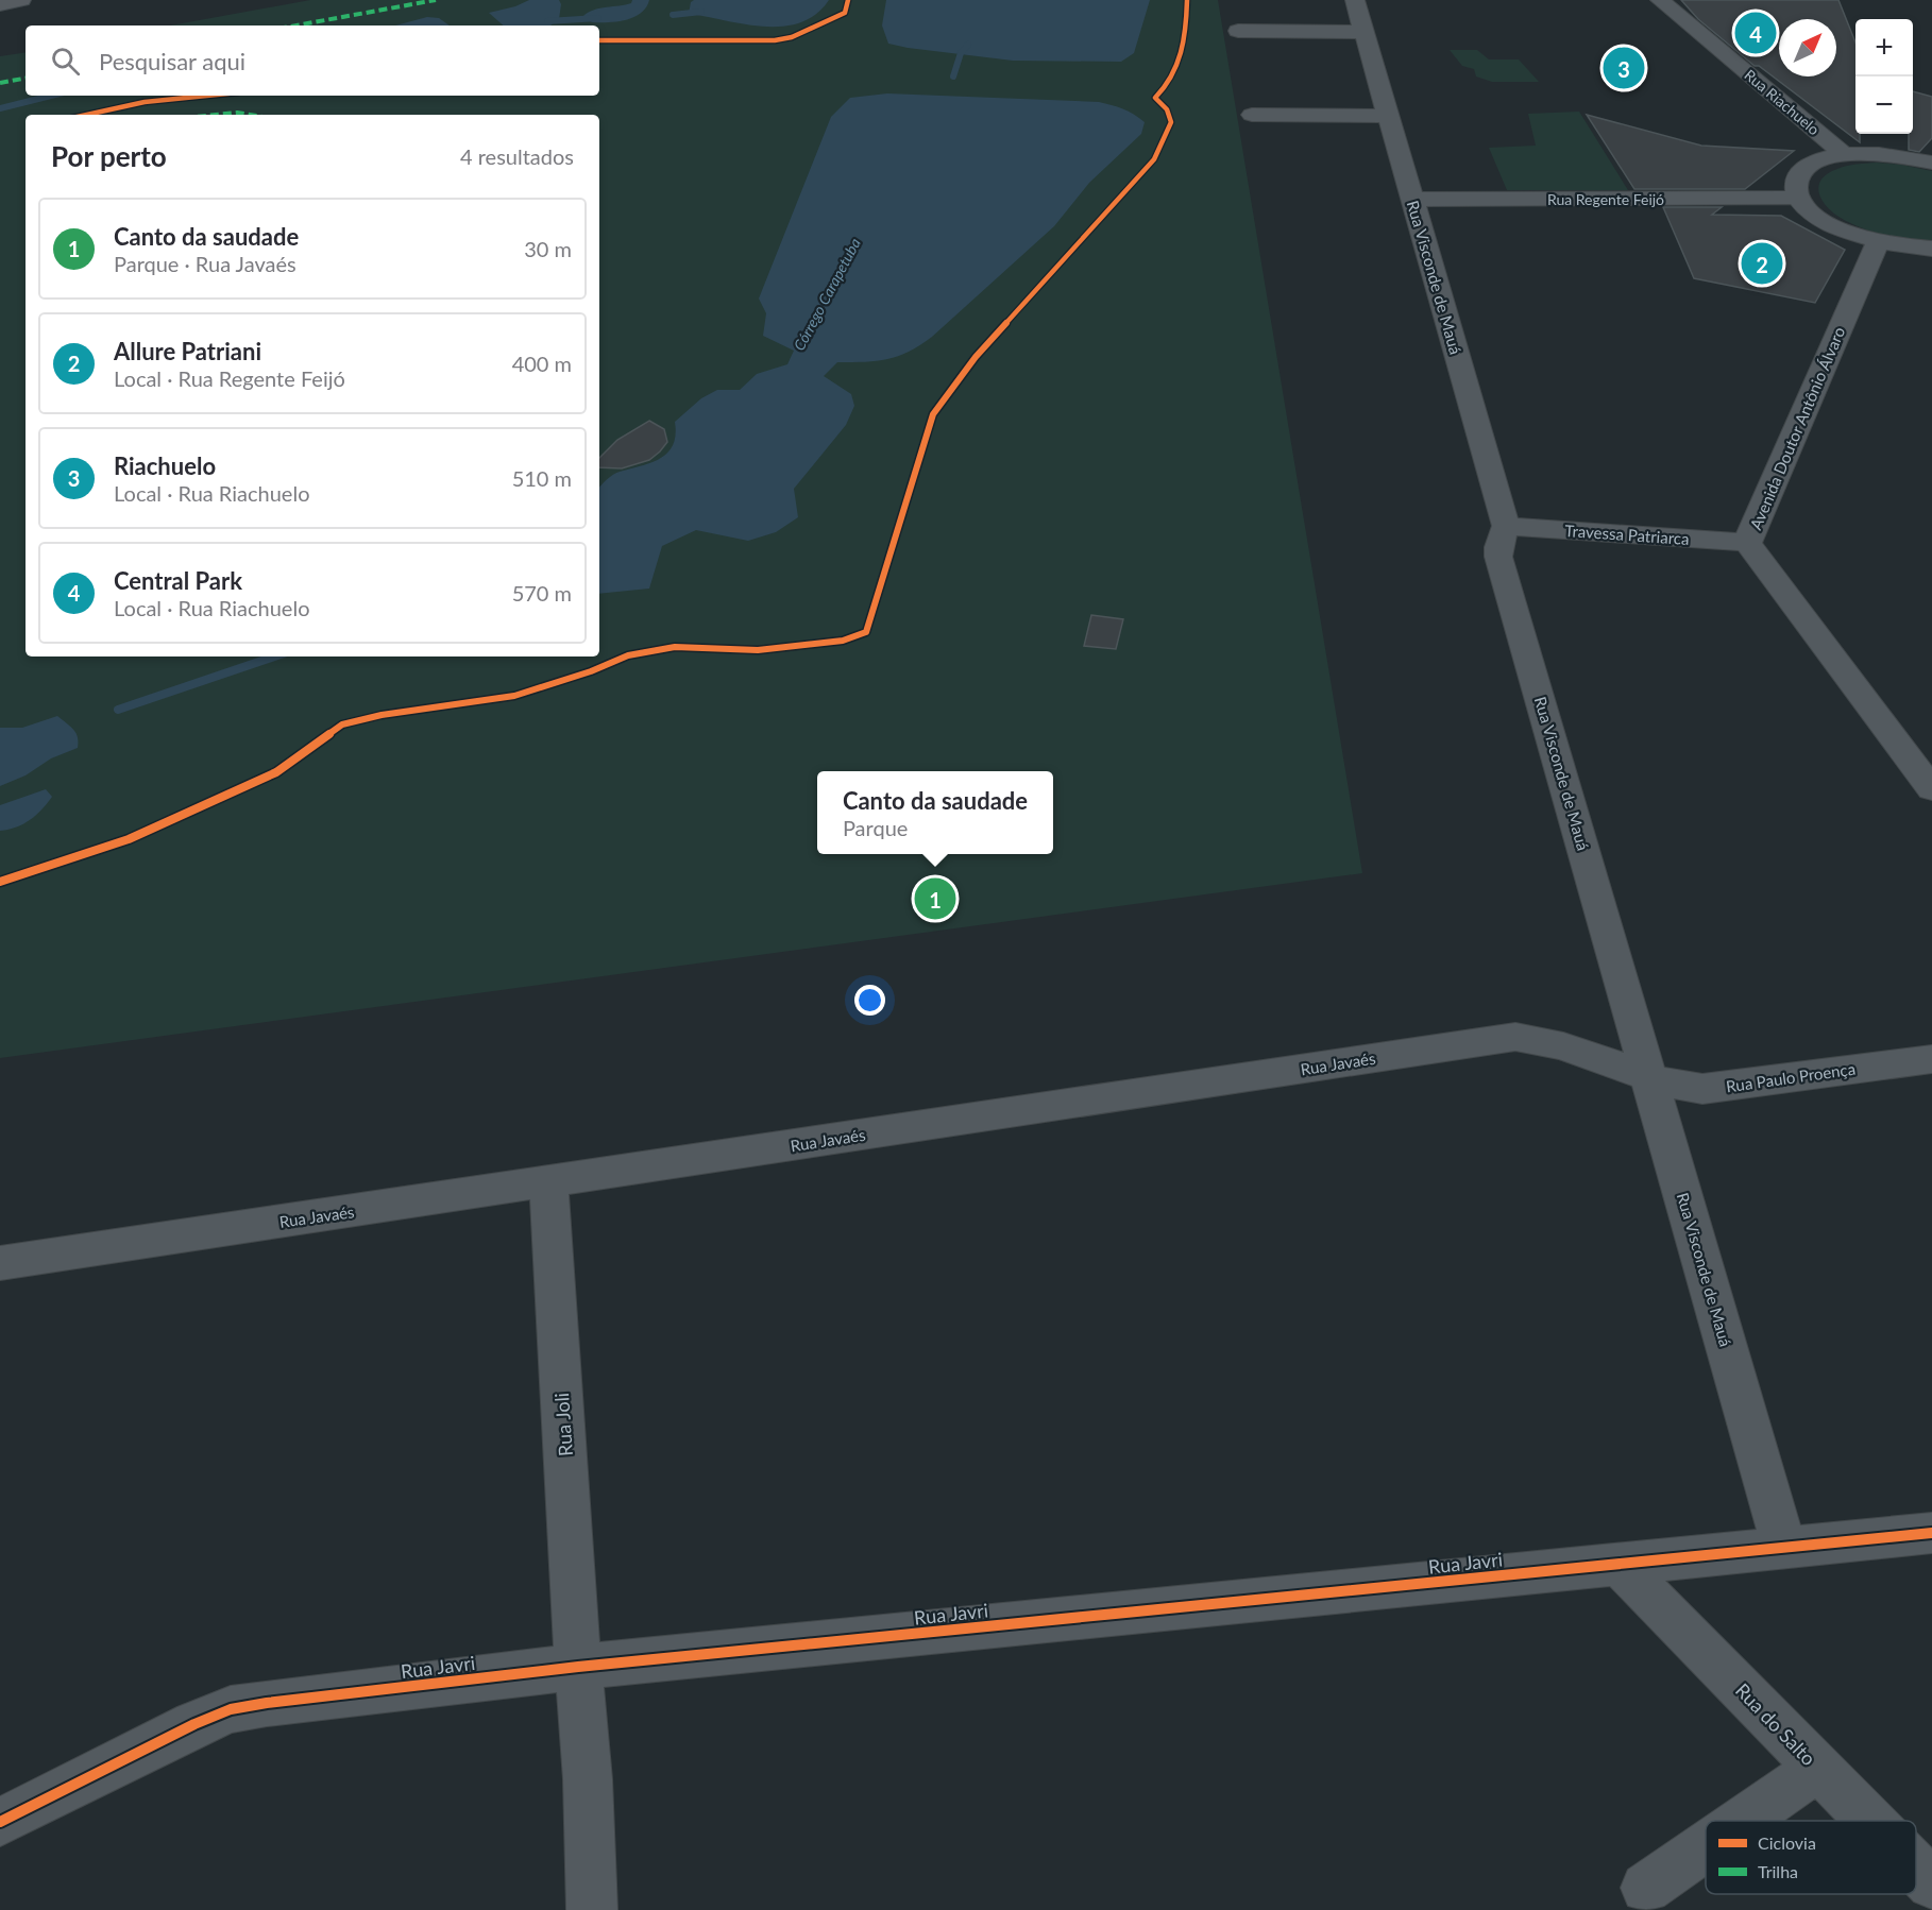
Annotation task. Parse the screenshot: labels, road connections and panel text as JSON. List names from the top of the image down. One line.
{"streets":{"street":["Rua Riachuelo","Rua Regente Feijó","Rua Visconde de Mauá","Avenida Doutor Antônio Álvaro","Travessa Patriarca","Rua Javaés","Rua Paulo Proença","Rua Joli","Rua Javri","Rua do Salto"]},"crossings":[["Rua Regente Feijó","Rua Visconde de Mauá"],["Rua Visconde de Mauá","Travessa Patriarca"],["Rua Visconde de Mauá","Rua Javaés"],["Rua Visconde de Mauá","Rua Paulo Proença"],["Rua Visconde de Mauá","Rua Javri"],["Avenida Doutor Antônio Álvaro","Travessa Patriarca"],["Rua Javaés","Rua Paulo Proença"],["Rua Javaés","Rua Joli"],["Rua Joli","Rua Javri"],["Rua Javri","Rua do Salto"]],"water":["Córrego Carapetuba"],"legend":["Ciclovia","Trilha"],"north":"top right","page":{"pins":["4","3","2","1"],"map_buttons":["+","−"],"search":"Pesquisar aqui","heading":["Por perto","4 resultados"],"list":[{"mark":"1","name":"Canto da saudade","note":"Parque · Rua Javaés","value":"30 m"},{"mark":"2","name":"Allure Patriani","note":"Local · Rua Regente Feijó","value":"400 m"},{"mark":"3","name":"Riachuelo","note":"Local · Rua Riachuelo","value":"510 m"},{"mark":"4","name":"Central Park","note":"Local · Rua Riachuelo","value":"570 m"}],"popup":["Canto da saudade","Parque"]}}
